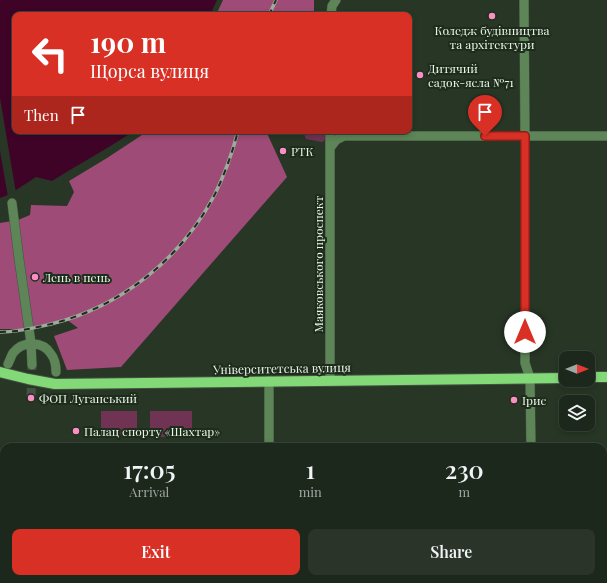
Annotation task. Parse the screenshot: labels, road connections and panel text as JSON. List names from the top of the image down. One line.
{"streets":{"main road":["Університетська вулиця"],"street":["Маяковського проспект"]},"crossings":[["Маяковського проспект","Університетська вулиця"]],"places":["Коледж будівництва та архітектури","Дитячий садок-ясла №71","РТК","Лень в пень","ФОП Луганський","Ірис","Палац спорту «Шахтар»"],"north":"right","page":{"turn":["190 m","Щорса вулиця"],"then":"Then","eta":["17:05","Arrival","1","min","230","m"],"buttons":["Exit","Share"]}}
